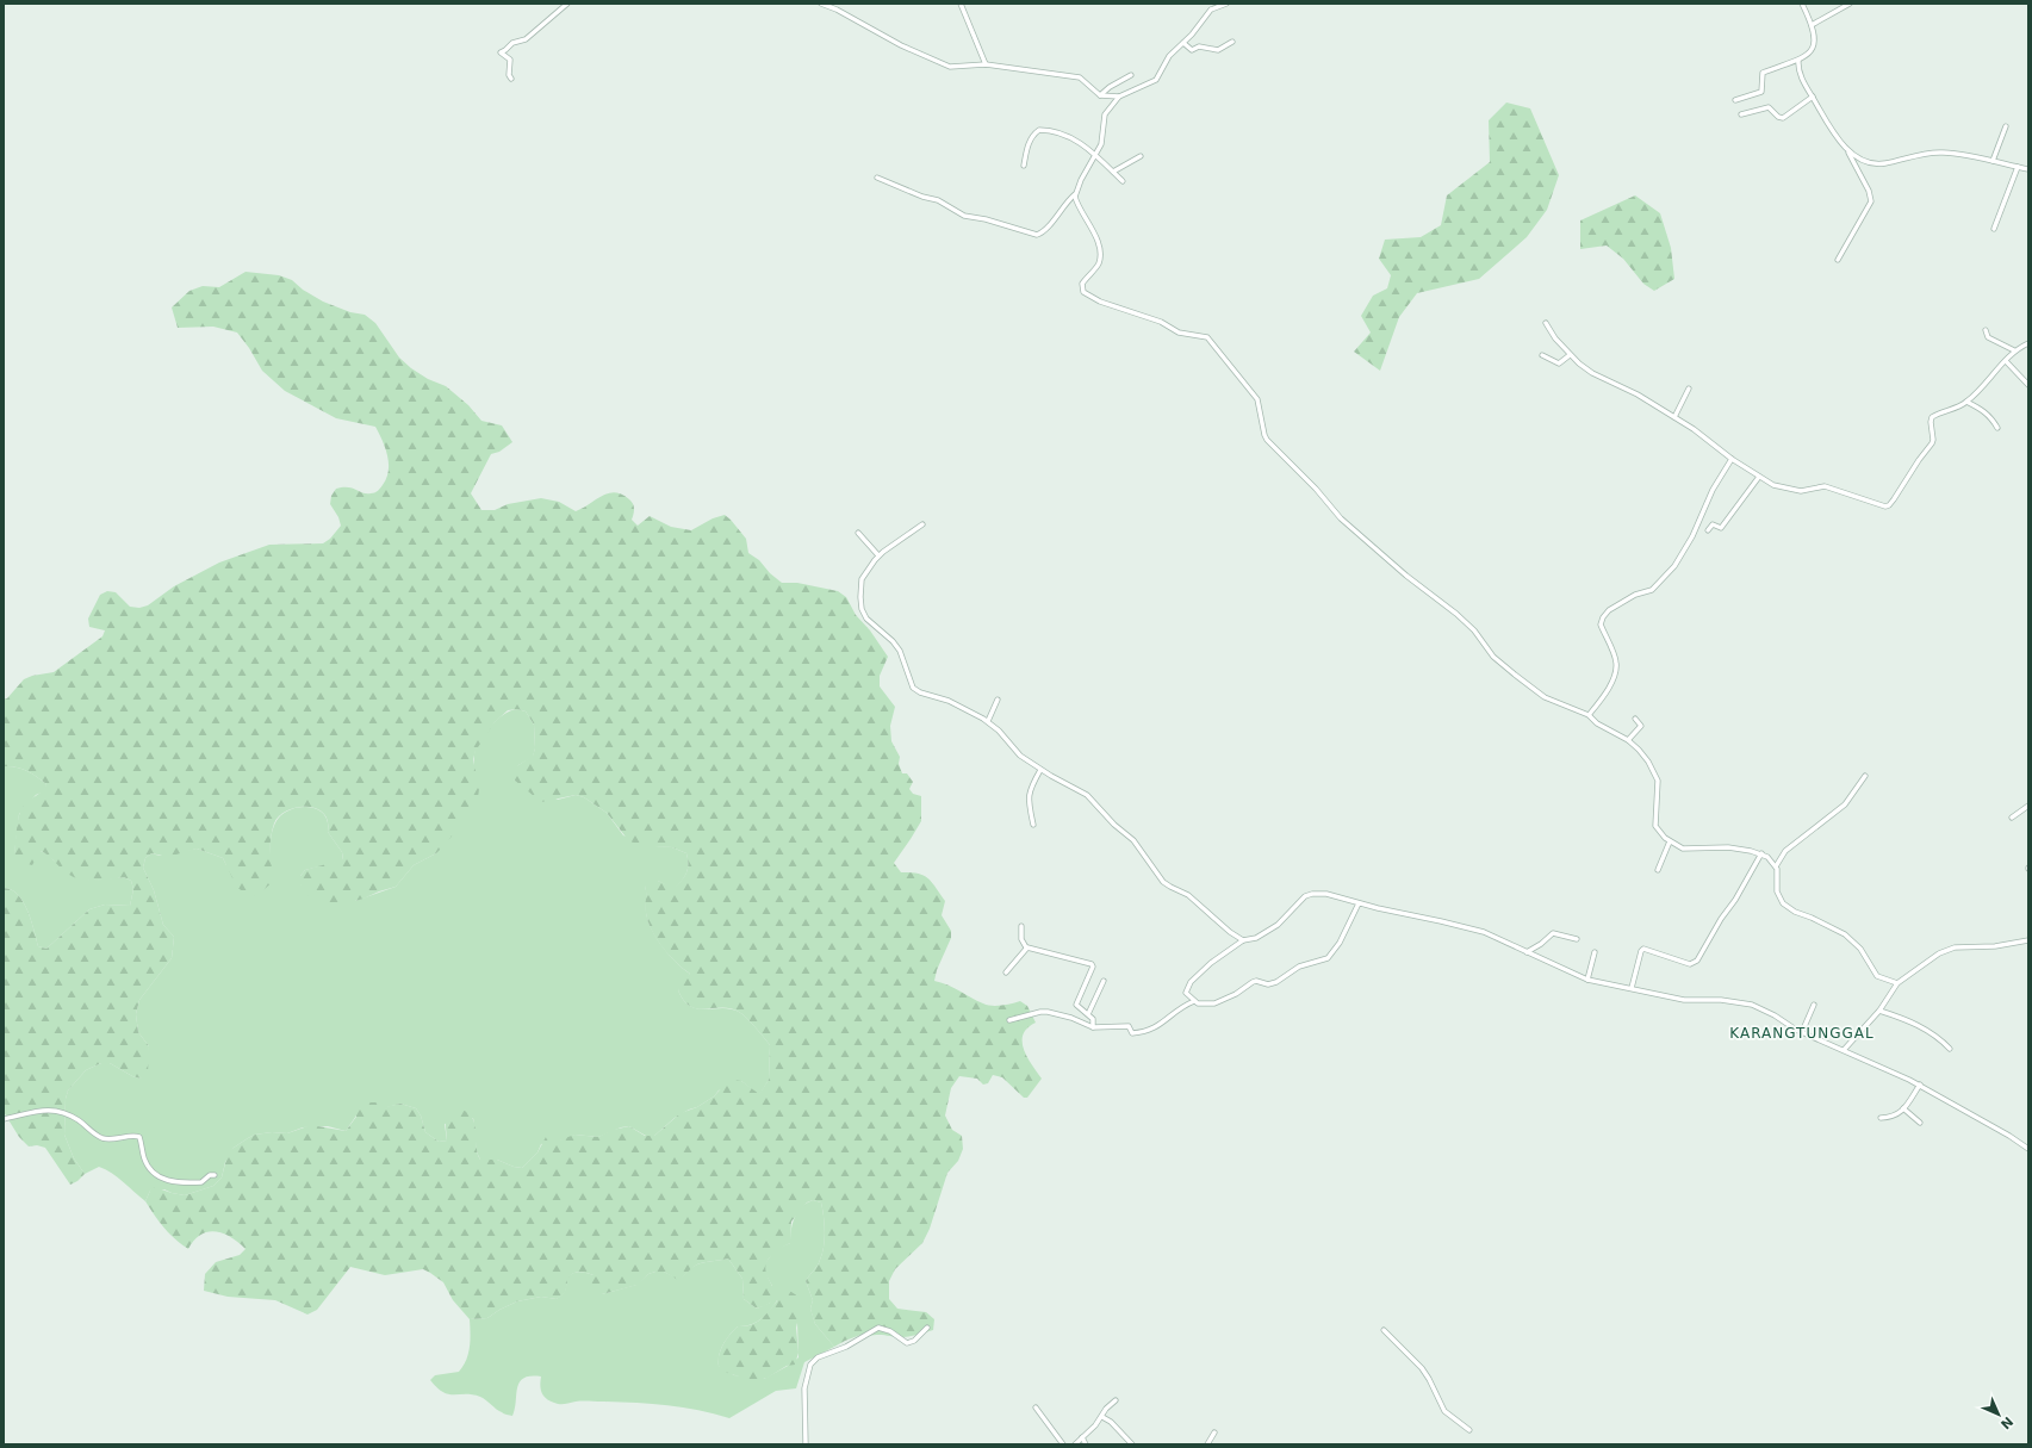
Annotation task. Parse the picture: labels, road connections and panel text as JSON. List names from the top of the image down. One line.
{"districts":["KARANGTUNGGAL"],"north":"bottom right"}
